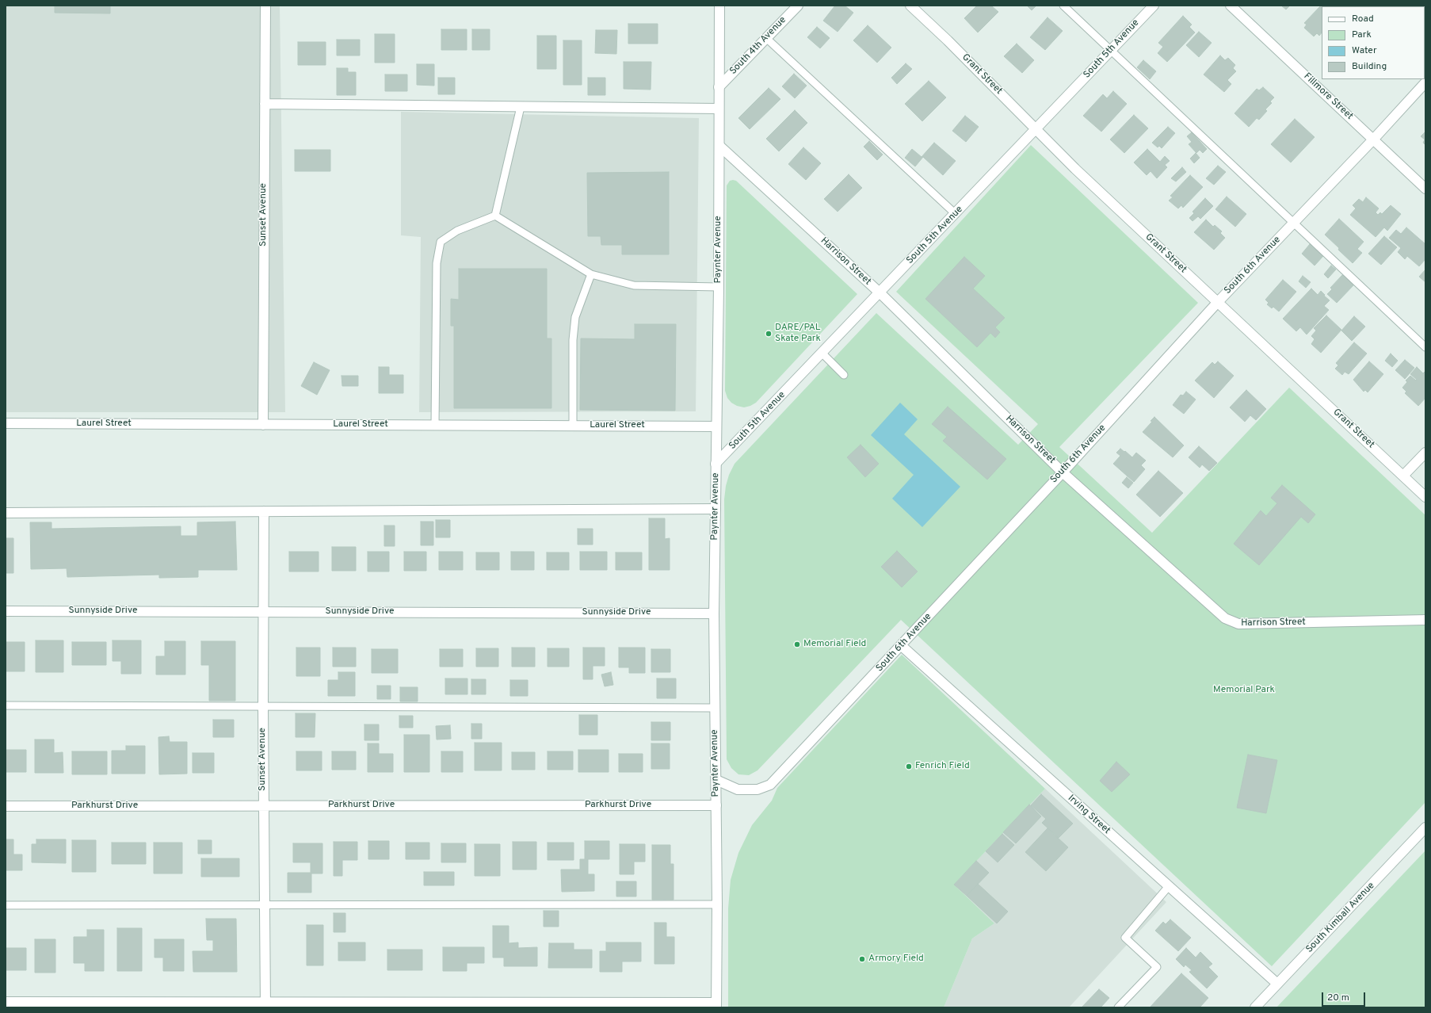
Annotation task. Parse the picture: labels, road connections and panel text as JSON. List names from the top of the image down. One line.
{"streets":{"street":["South 4th Avenue","South 5th Avenue","Grant Street","Fillmore Street","Sunset Avenue","Paynter Avenue","Harrison Street","South 6th Avenue","Laurel Street","Sunnyside Drive","Parkhurst Drive","Irving Street","South Kimball Avenue"]},"crossings":[["South 4th Avenue","Paynter Avenue"],["South 5th Avenue","Grant Street"],["South 5th Avenue","Paynter Avenue"],["South 5th Avenue","Harrison Street"],["Grant Street","South 6th Avenue"],["Fillmore Street","South 6th Avenue"],["Sunset Avenue","Laurel Street"],["Sunset Avenue","Sunnyside Drive"],["Sunset Avenue","Parkhurst Drive"],["Paynter Avenue","Harrison Street"],["Paynter Avenue","South 6th Avenue"],["Paynter Avenue","Laurel Street"],["Paynter Avenue","Sunnyside Drive"],["Paynter Avenue","Parkhurst Drive"],["Harrison Street","South 6th Avenue"],["South 6th Avenue","Irving Street"],["Irving Street","South Kimball Avenue"]],"parks":["Memorial Park"],"places":["DARE/PAL Skate Park","Memorial Field","Fenrich Field","Armory Field"],"legend":["Road","Park","Water","Building"],"scale_bar":"20 m"}
